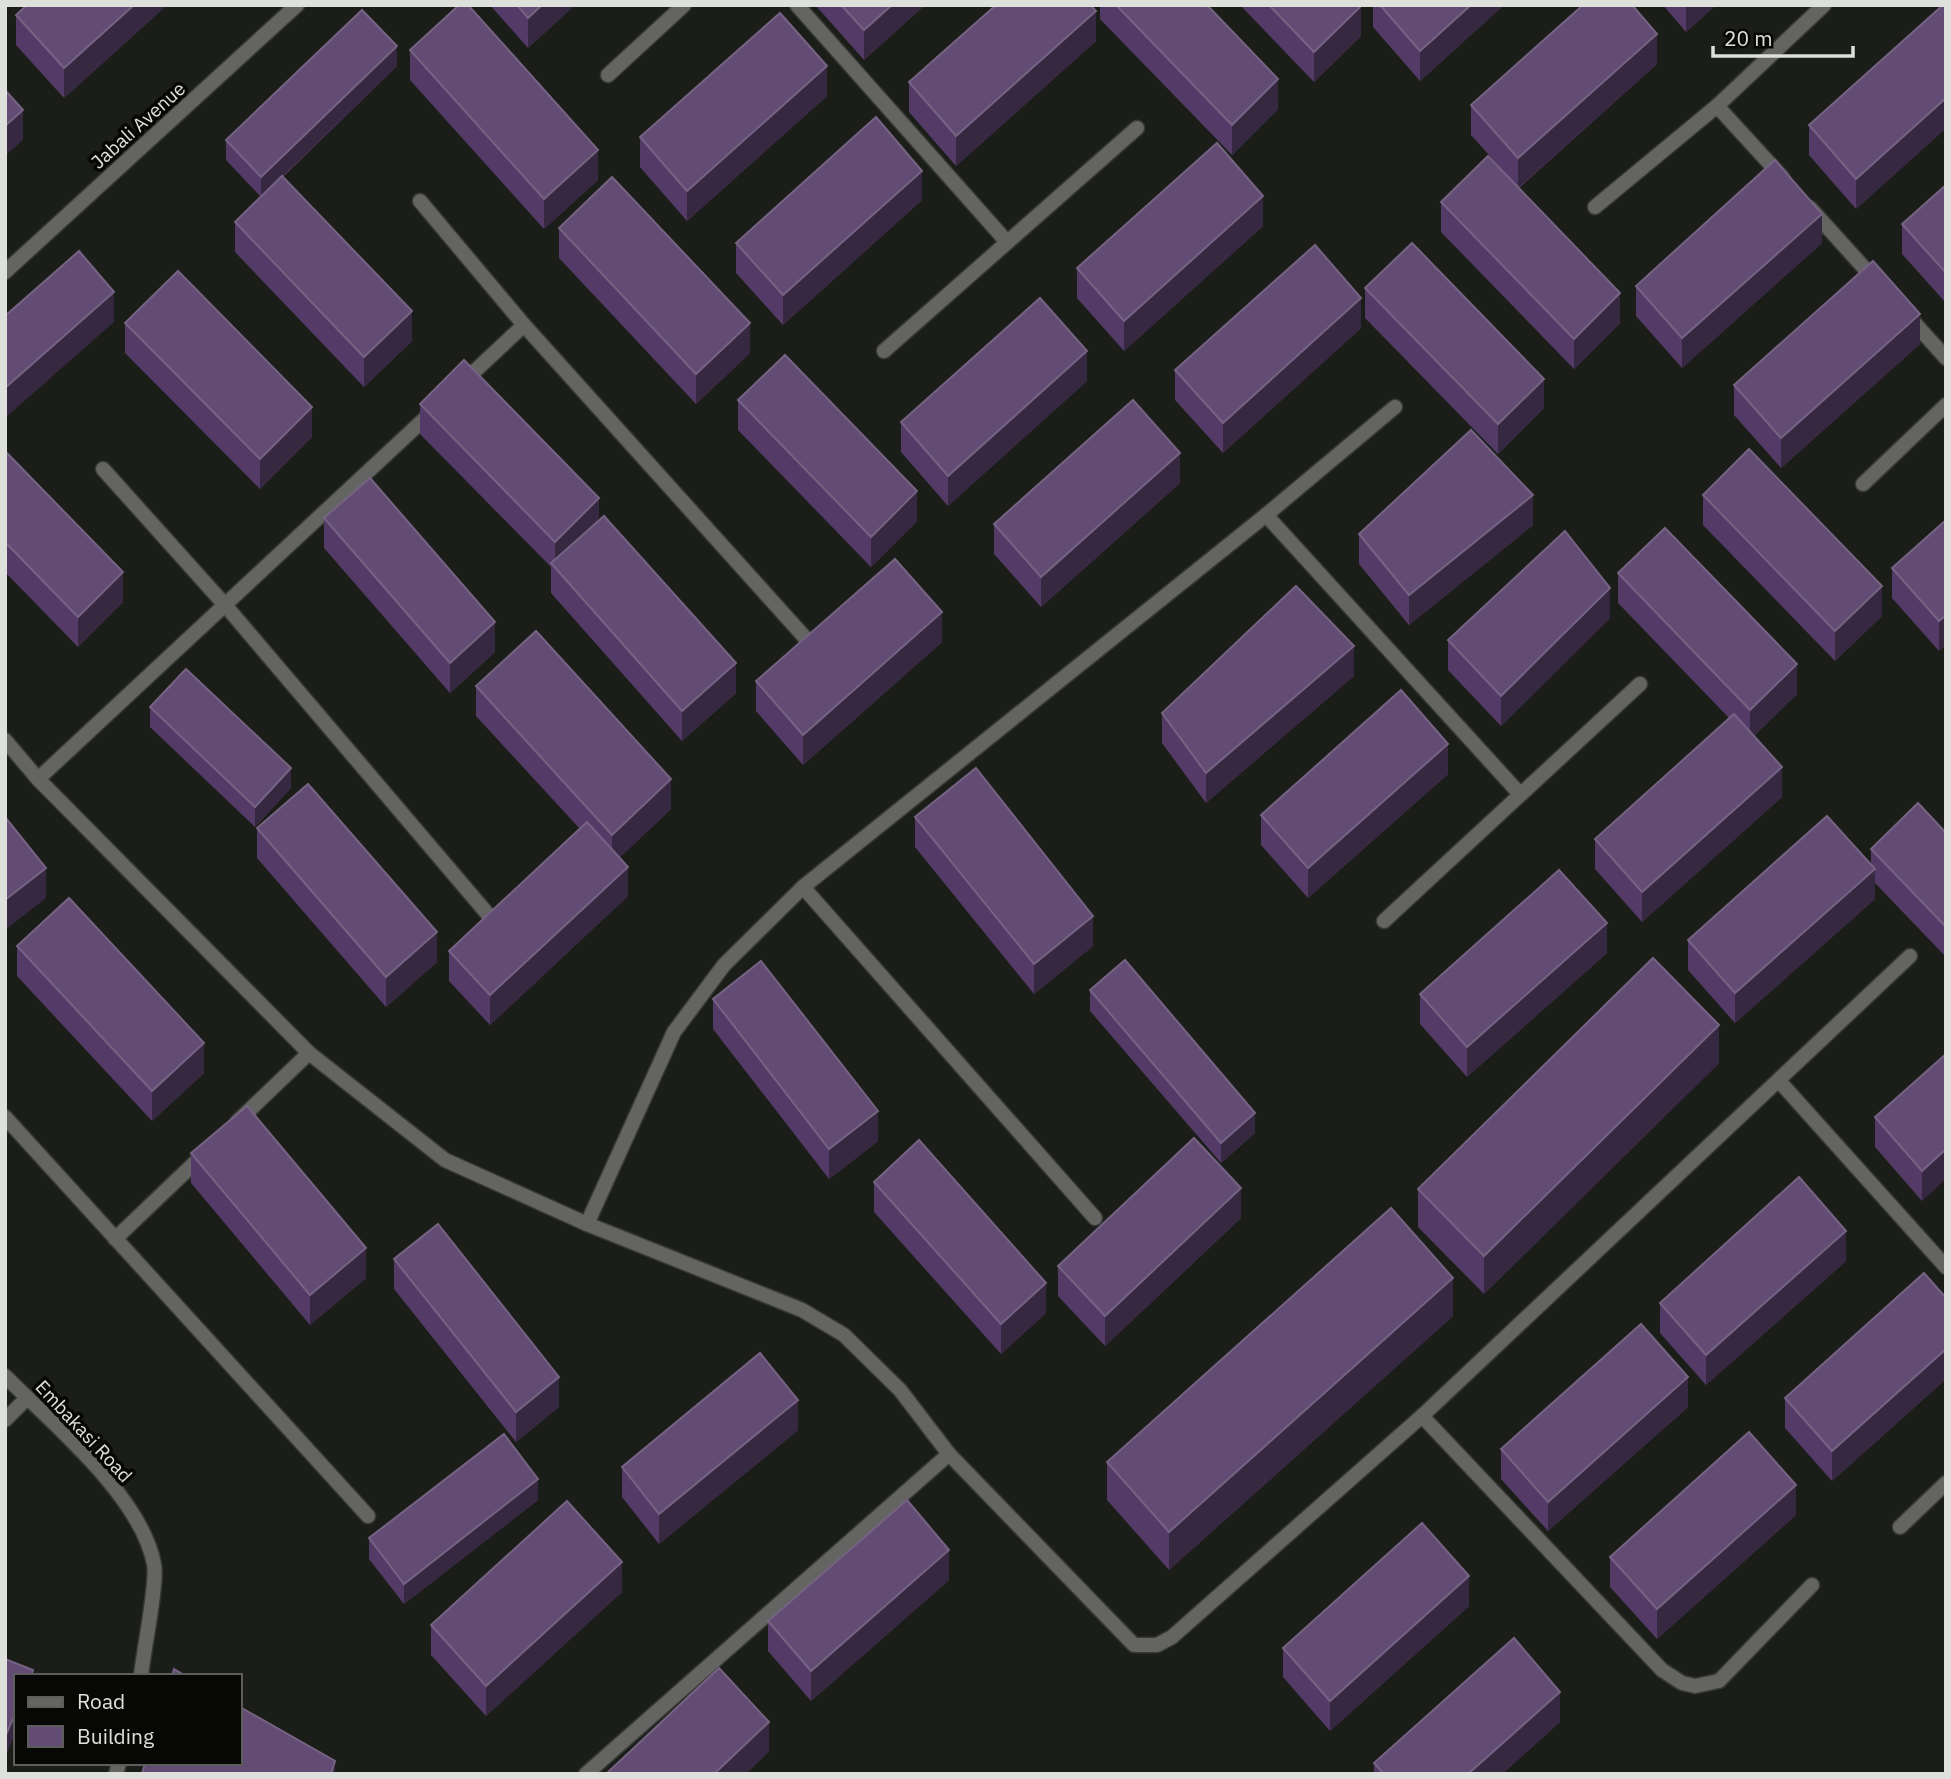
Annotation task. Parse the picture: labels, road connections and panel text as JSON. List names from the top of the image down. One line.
{"streets":{"street":["Jabali Avenue","Embakasi Road"]},"legend":["Road","Building"],"scale_bar":"20 m"}
